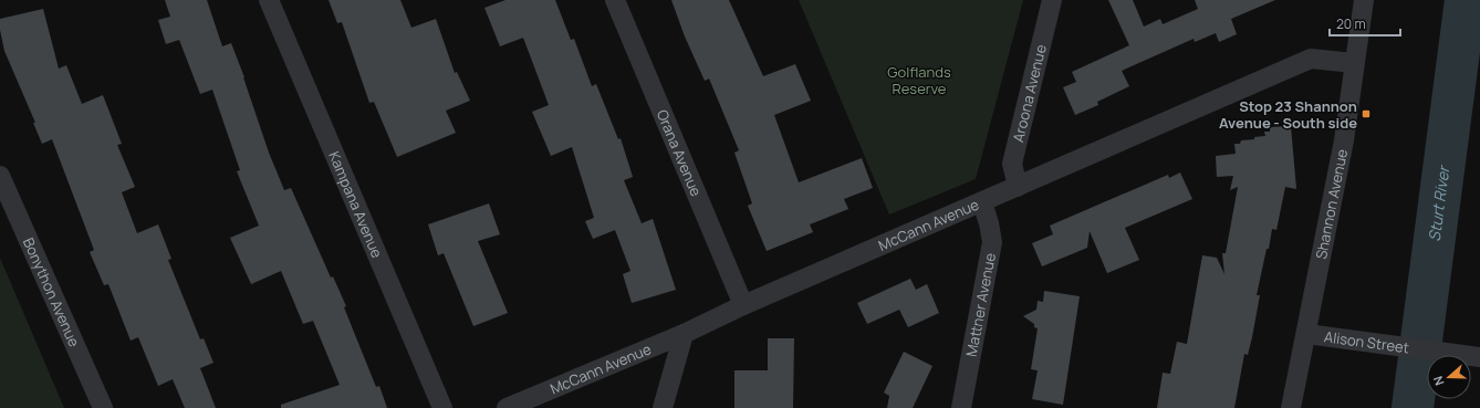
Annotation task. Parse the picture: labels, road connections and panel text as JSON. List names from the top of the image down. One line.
{"streets":{"street":["Aroona Avenue","Orana Avenue","Kampana Avenue","Shannon Avenue","McCann Avenue","Bonython Avenue","Mattner Avenue","Alison Street"]},"crossings":[["Aroona Avenue","McCann Avenue"],["Orana Avenue","McCann Avenue"],["Shannon Avenue","McCann Avenue"],["Shannon Avenue","Alison Street"],["McCann Avenue","Mattner Avenue"]],"water":["Sturt River"],"parks":["Golflands Reserve"],"places":{"transit":["Stop 23 Shannon Avenue - South side"]},"scale_bar":"20 m","north":"left"}
